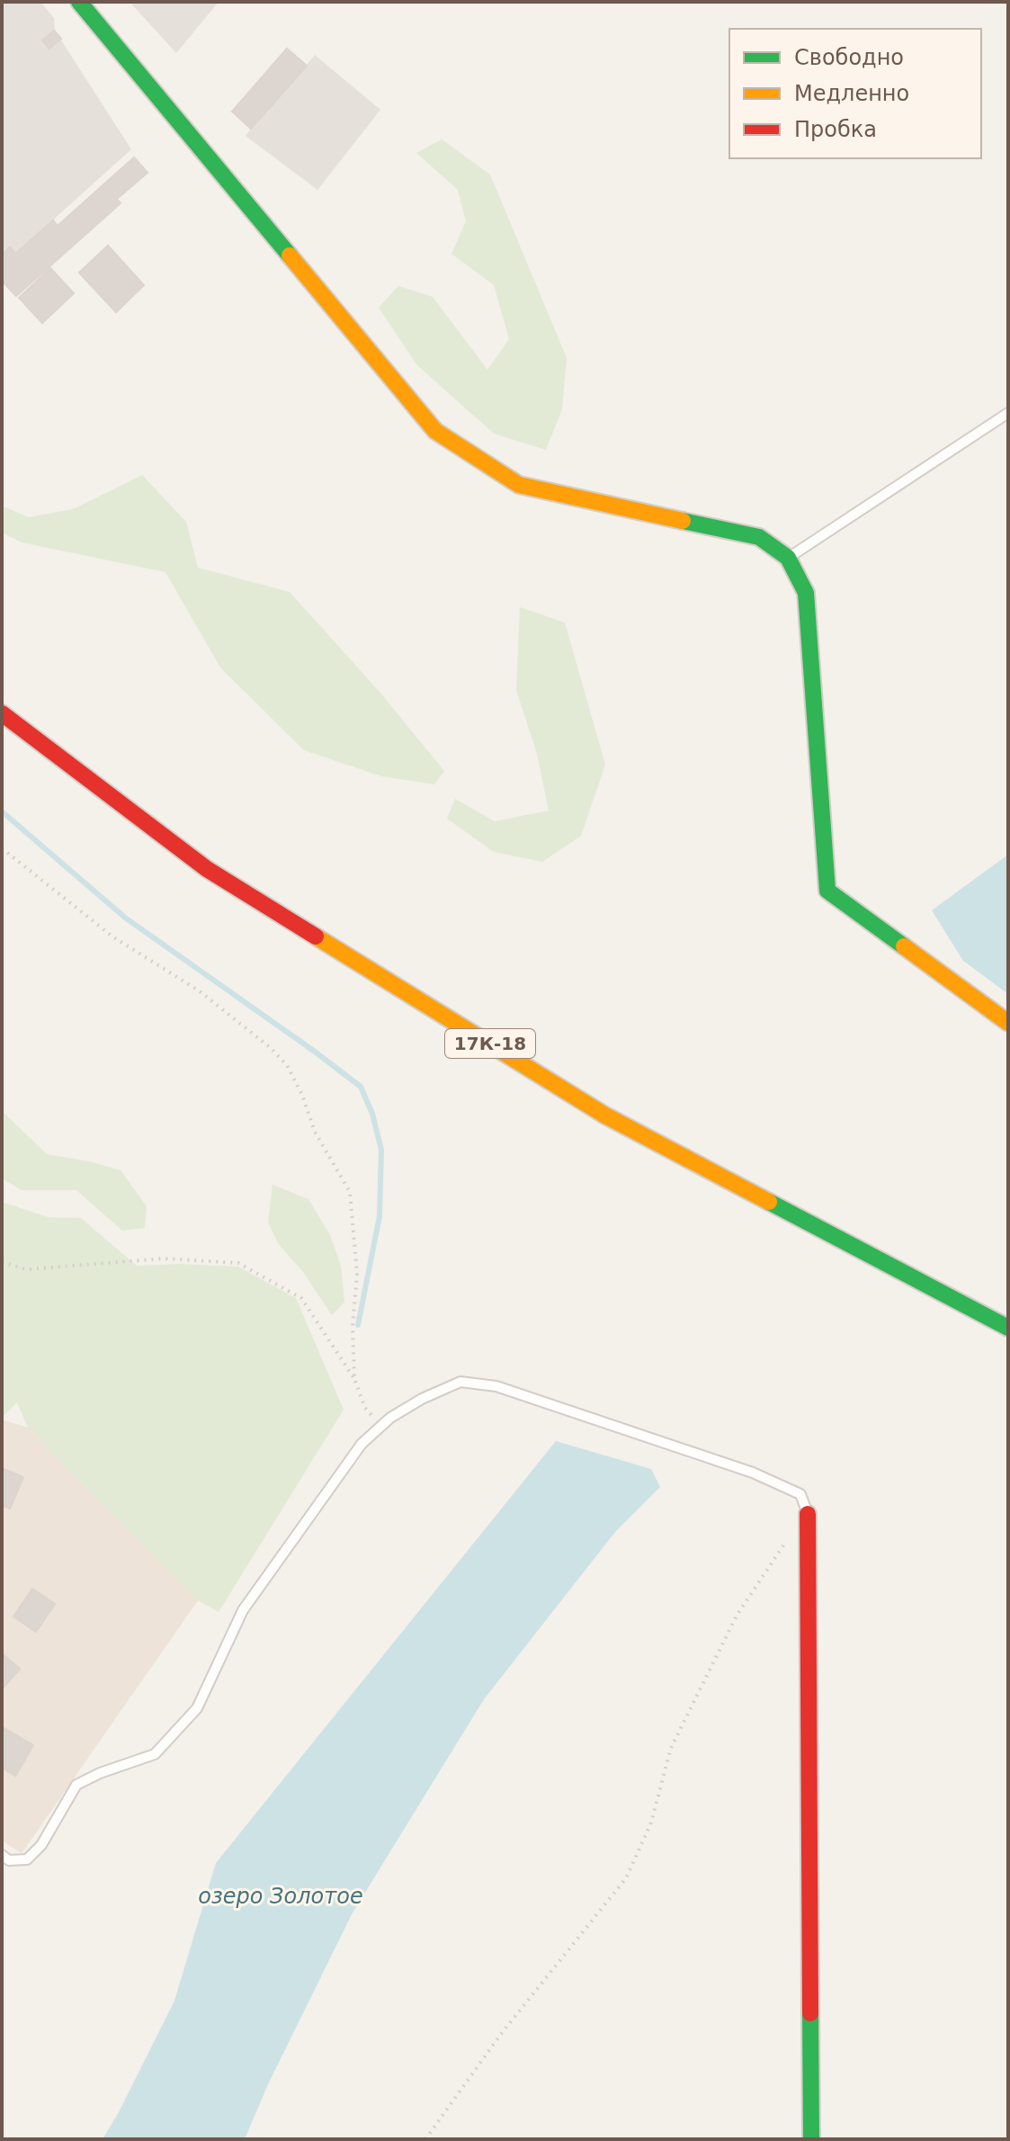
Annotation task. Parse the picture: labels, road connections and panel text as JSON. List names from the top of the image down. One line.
{"streets":{"street":["17К-18"]},"water":["озеро Золотое"],"legend":["Свободно","Медленно","Пробка"]}
